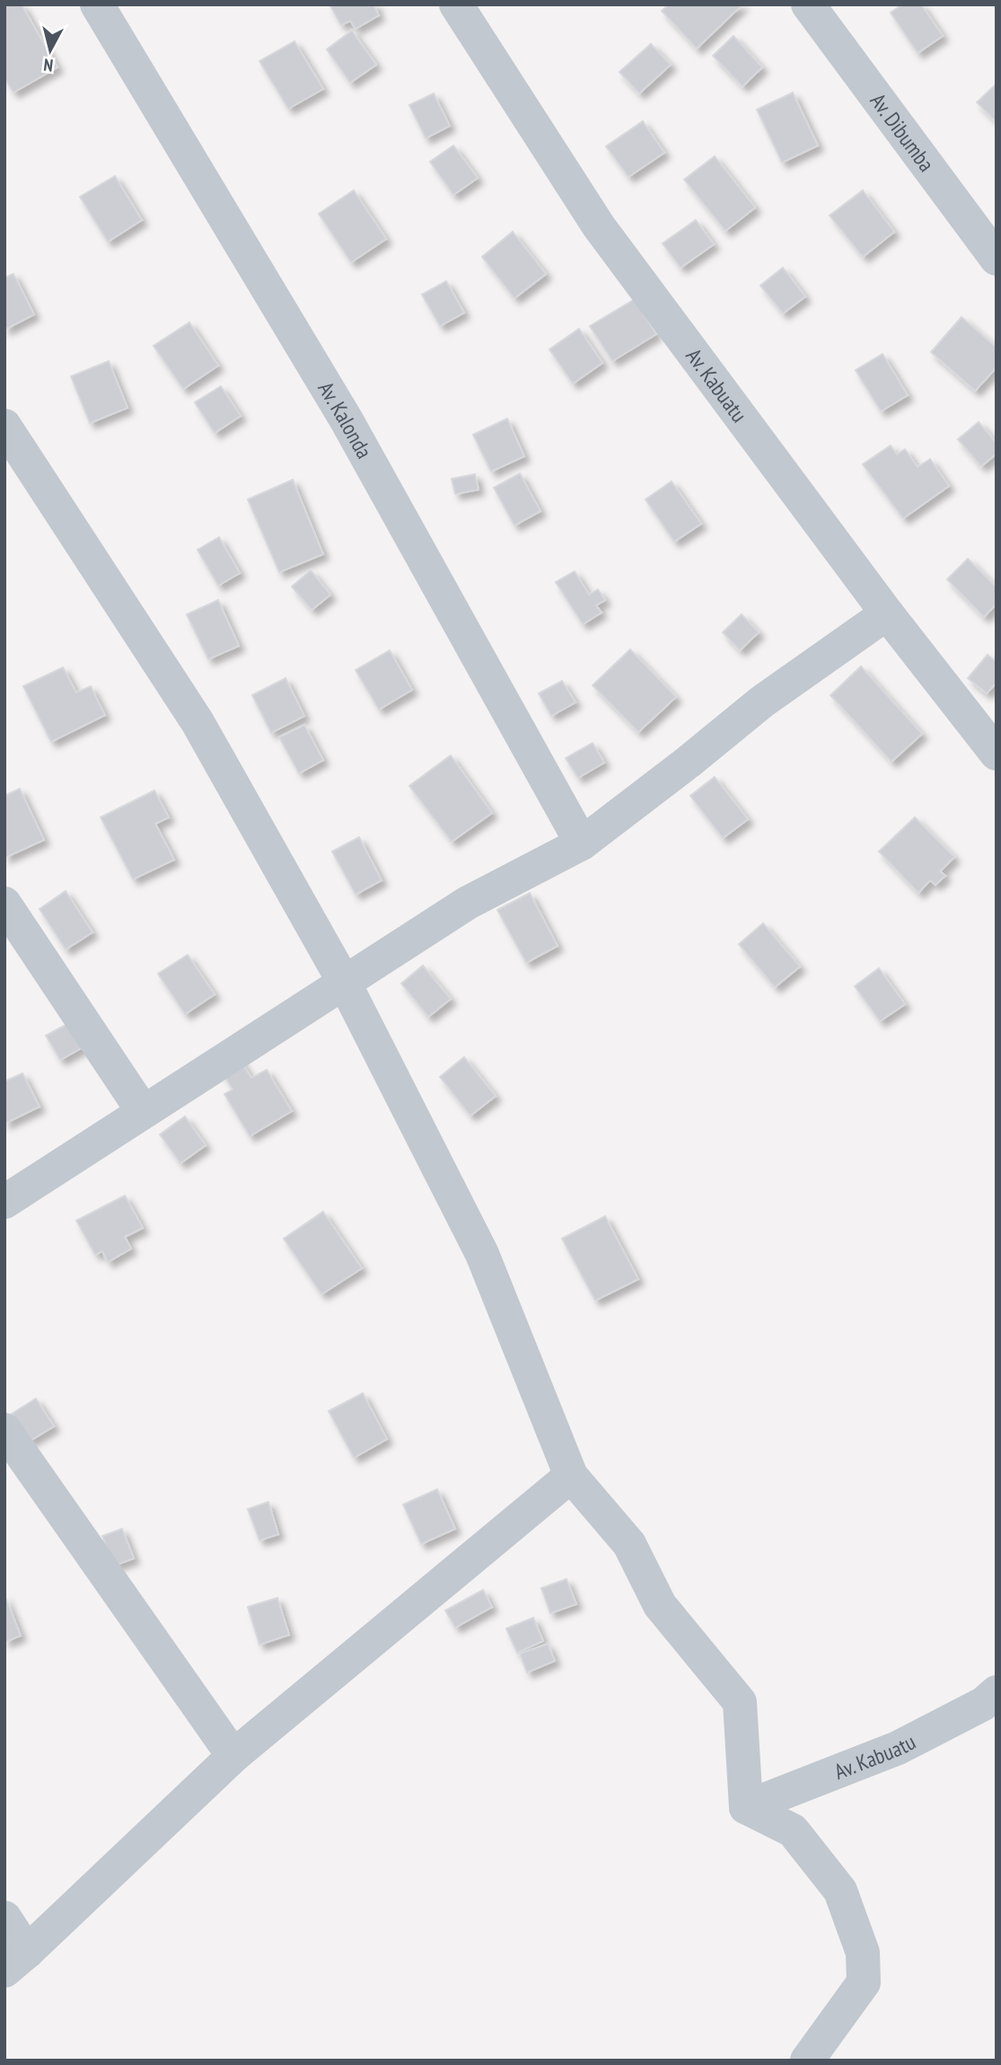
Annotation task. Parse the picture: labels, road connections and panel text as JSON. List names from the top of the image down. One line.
{"streets":{"street":["Av. Dibumba","Av. Kabuatu","Av. Kalonda"]},"north":"bottom"}
